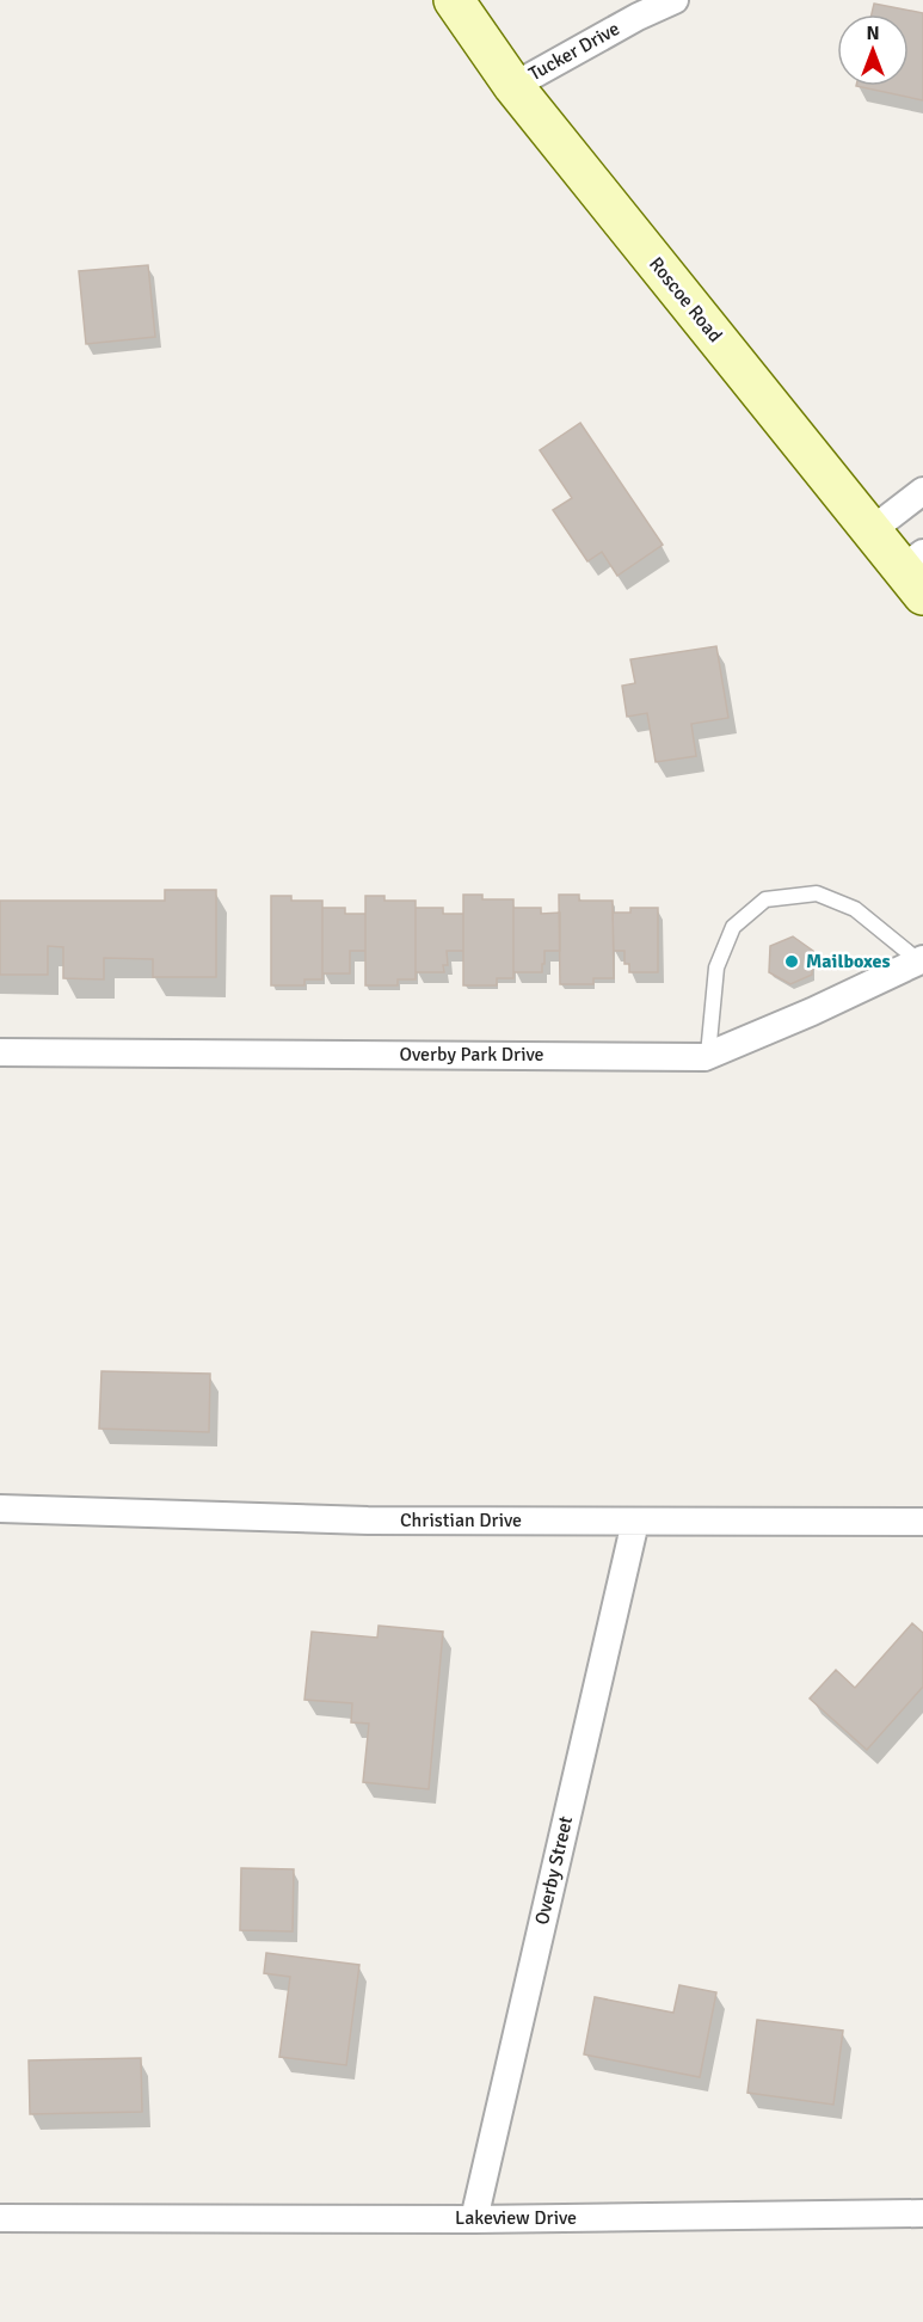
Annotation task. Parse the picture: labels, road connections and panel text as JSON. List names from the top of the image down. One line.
{"streets":{"main road":["Roscoe Road"],"street":["Tucker Drive","Overby Park Drive","Christian Drive","Overby Street","Lakeview Drive"]},"crossings":[["Tucker Drive","Roscoe Road"],["Christian Drive","Overby Street"],["Overby Street","Lakeview Drive"]],"places":["Mailboxes"],"north":"top"}
